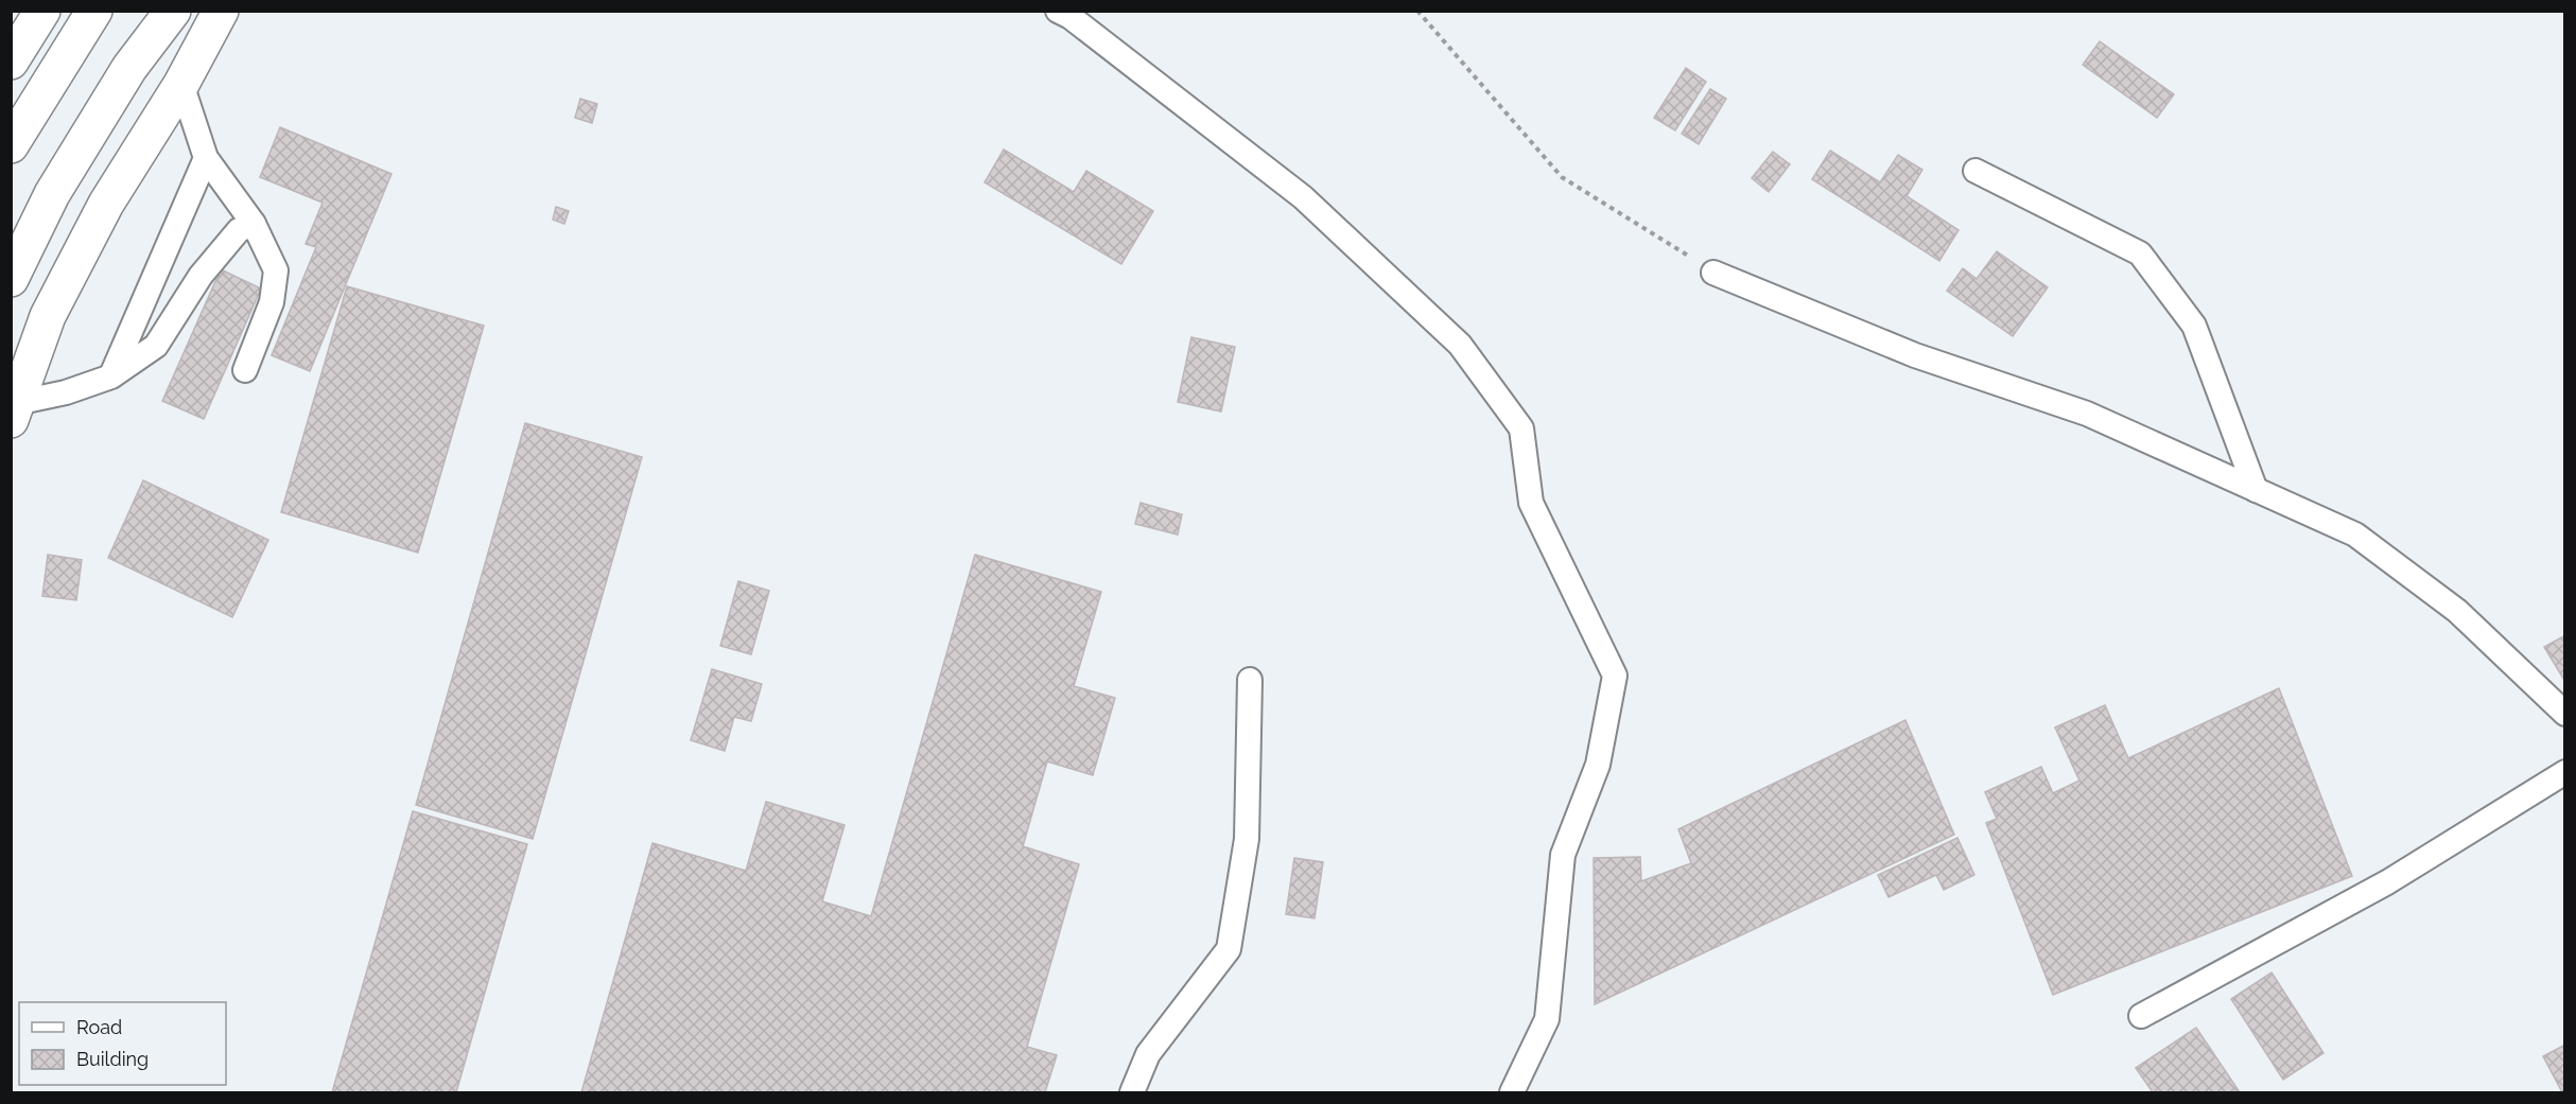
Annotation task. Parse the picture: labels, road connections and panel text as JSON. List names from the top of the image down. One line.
{"legend":["Road","Building"]}
